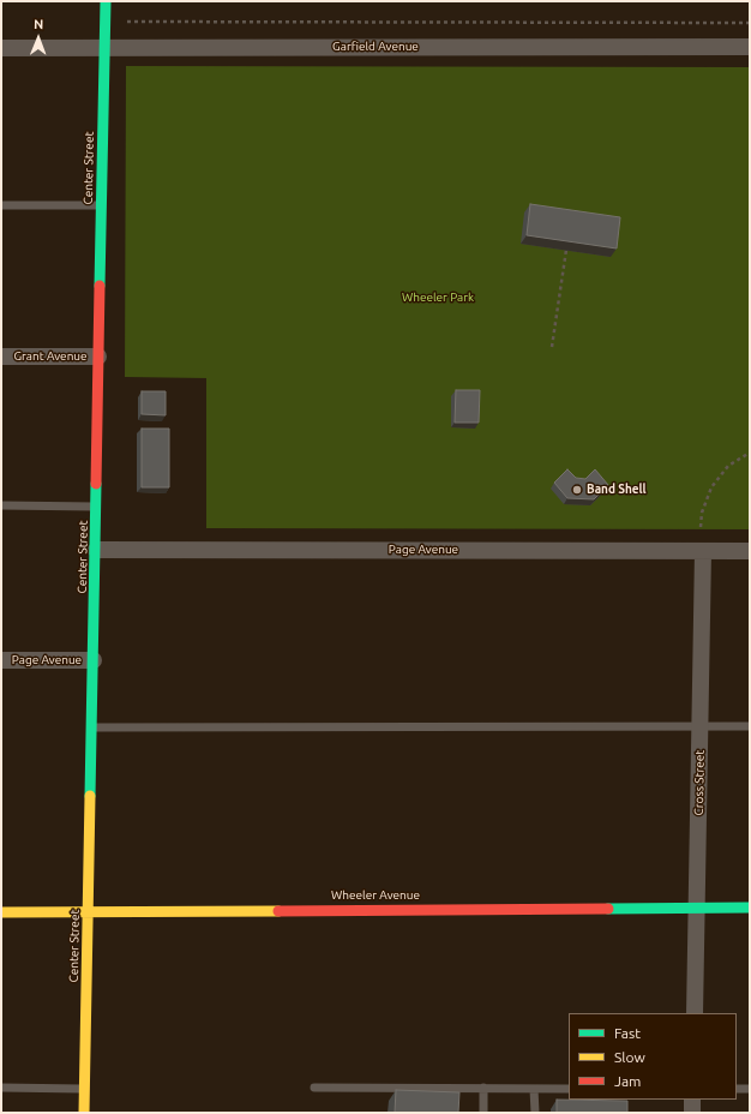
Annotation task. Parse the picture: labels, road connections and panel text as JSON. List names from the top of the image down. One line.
{"streets":{"street":["Garfield Avenue","Center Street","Grant Avenue","Page Avenue","Cross Street","Wheeler Avenue"]},"crossings":[["Garfield Avenue","Center Street"],["Center Street","Grant Avenue"],["Center Street","Page Avenue"],["Center Street","Wheeler Avenue"],["Page Avenue","Cross Street"],["Cross Street","Wheeler Avenue"]],"parks":["Wheeler Park"],"places":["Band Shell"],"legend":["Fast","Slow","Jam"],"north":"top"}
